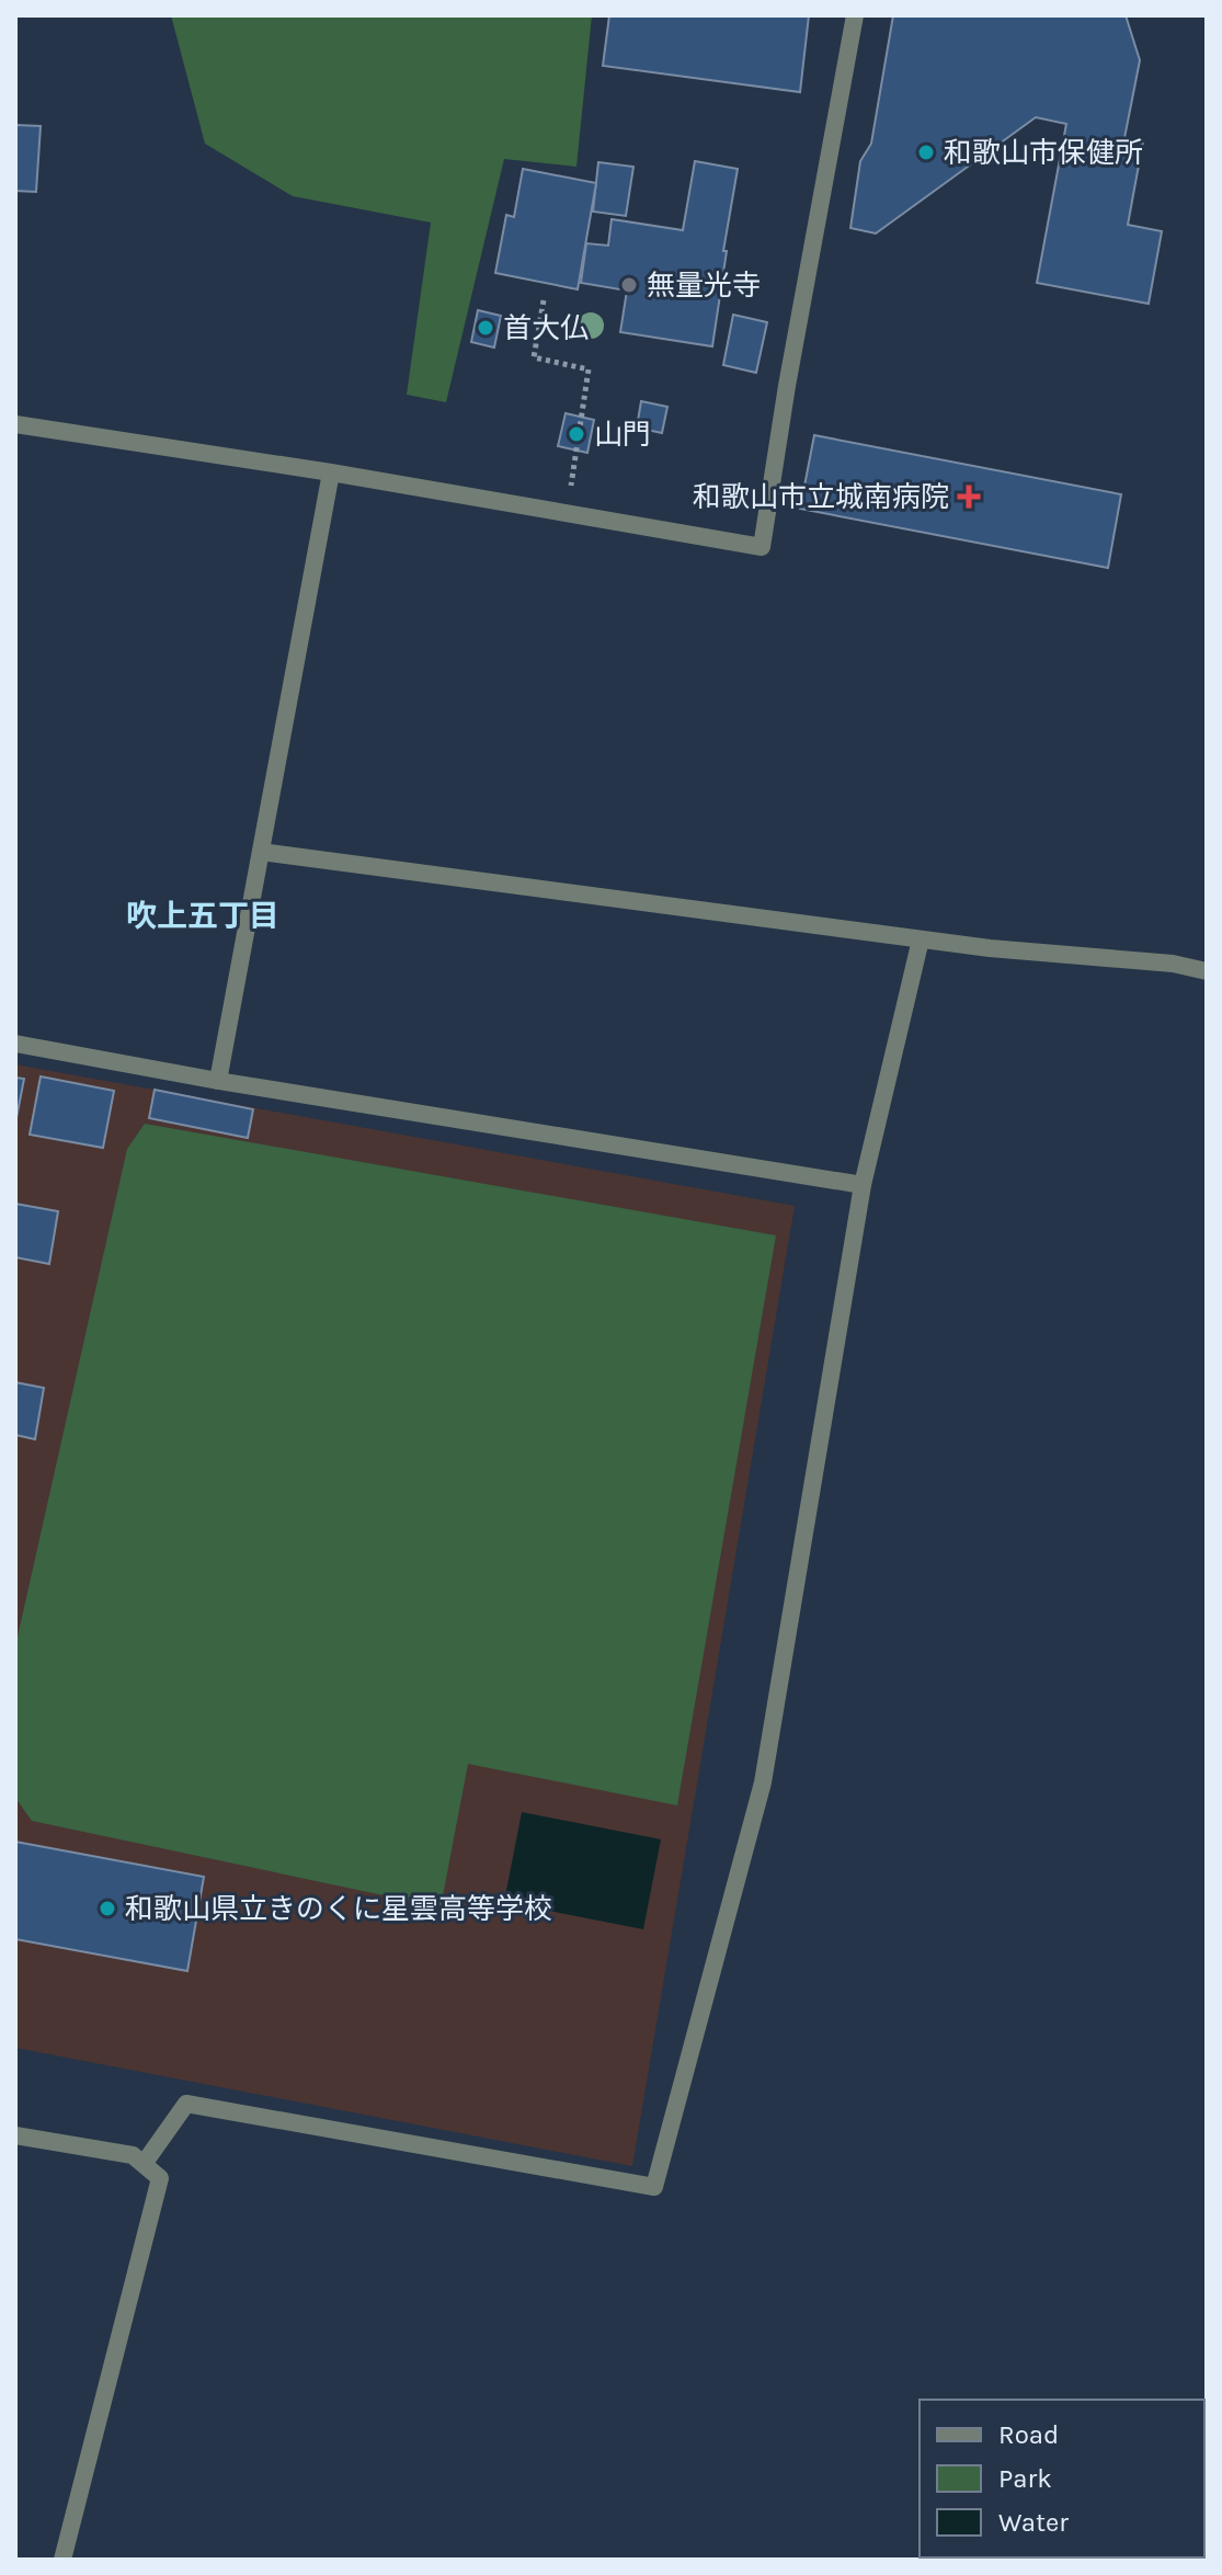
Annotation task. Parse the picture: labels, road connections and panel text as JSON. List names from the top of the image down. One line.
{"districts":["吹上五丁目"],"places":{"other":["和歌山市保健所","無量光寺","首大仏","山門","和歌山県立きのくに星雲高等学校"],"health":["和歌山市立城南病院"]},"legend":["Road","Park","Water"]}
